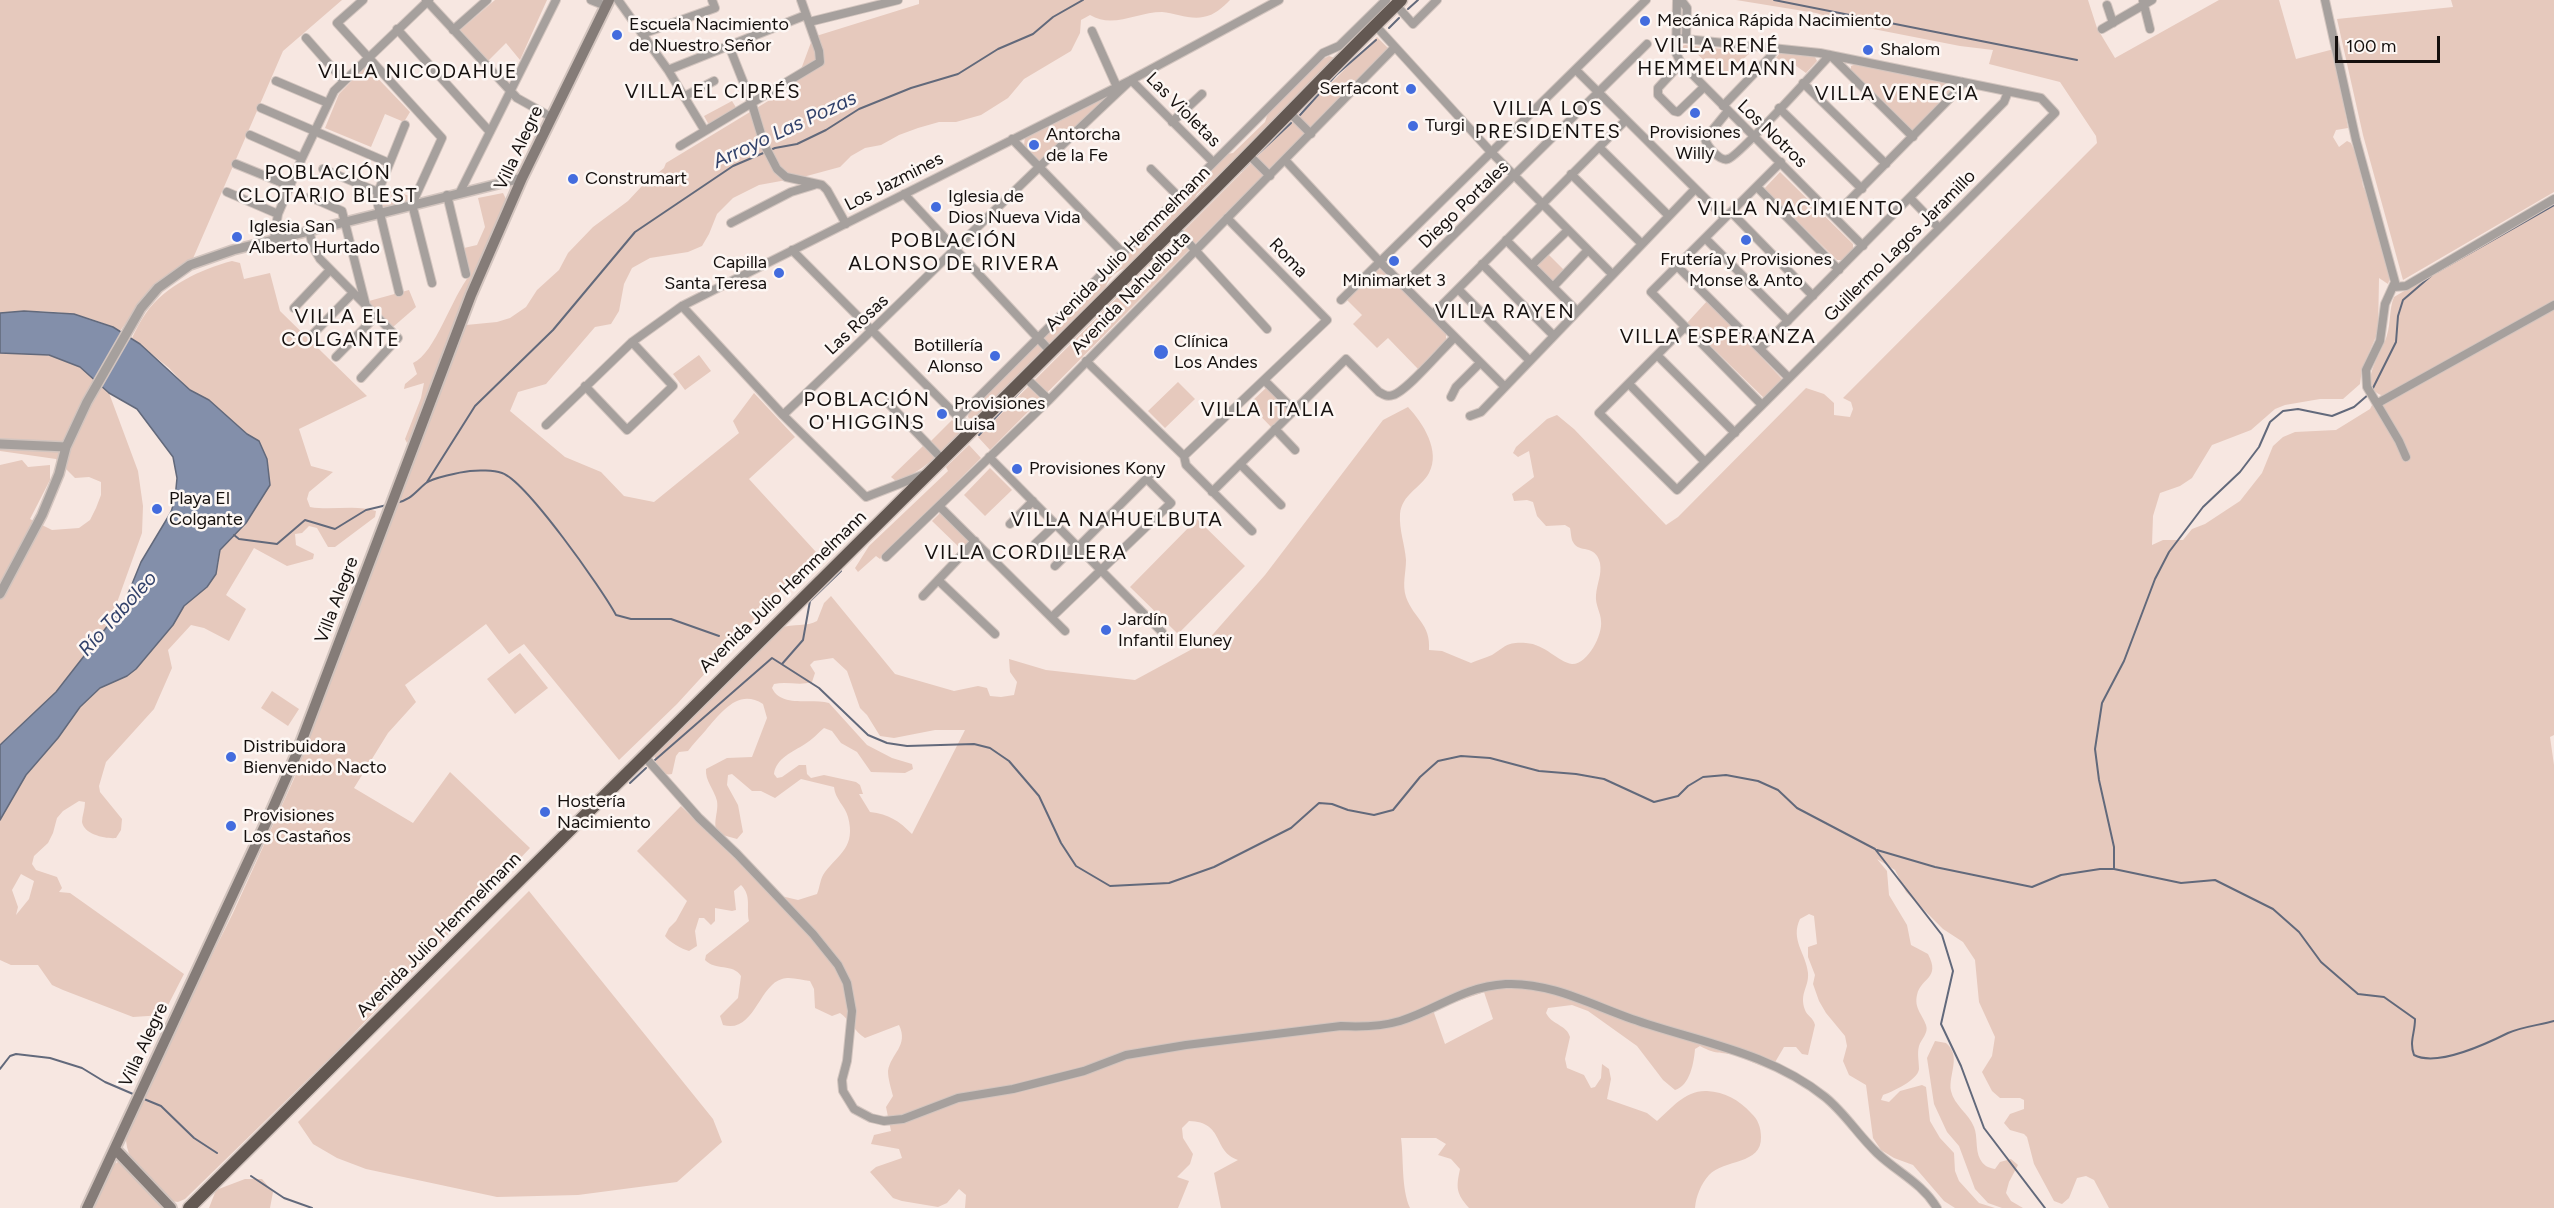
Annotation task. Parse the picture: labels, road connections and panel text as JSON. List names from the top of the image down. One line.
{"streets":{"highway":["Avenida Julio Hemmelmann"],"main road":["Villa Alegre"],"street":["Las Violetas","Los Notros","Los Jazmines","Diego Portales","Guillermo Lagos Jaramillo","Roma","Avenida Nahuelbuta","Las Rosas"]},"crossings":[["Las Violetas","Los Jazmines"],["Las Violetas","Las Rosas"],["Los Jazmines","Las Rosas"],["Roma","Avenida Nahuelbuta"]],"districts":["VILLA RENÉ HEMMELMANN","VILLA NICODAHUE","VILLA EL CIPRÉS","VILLA VENECIA","VILLA LOS PRESIDENTES","POBLACIÓN CLOTARIO BLEST","VILLA NACIMIENTO","POBLACIÓN ALONSO DE RIVERA","VILLA RAYEN","VILLA EL COLGANTE","VILLA ESPERANZA","POBLACIÓN O'HIGGINS","VILLA ITALIA","VILLA NAHUELBUTA","VILLA CORDILLERA"],"water":["Arroyo Las Pozas","Río Taboleo"],"places":["Mecánica Rápida Nacimiento","Escuela Nacimiento de Nuestro Señor","Shalom","Serfacont","Provisiones Willy","Turgi","Antorcha de la Fe","Construmart","Iglesia de Dios Nueva Vida","Iglesia San Alberto Hurtado","Frutería y Provisiones Monse & Anto","Minimarket 3","Capilla Santa Teresa","Clínica Los Andes","Botillería Alonso","Provisiones Luisa","Provisiones Kony","Playa El Colgante","Jardín Infantil Eluney","Distribuidora Bienvenido Nacto","Hostería Nacimiento","Provisiones Los Castaños"],"scale_bar":"100 m"}
